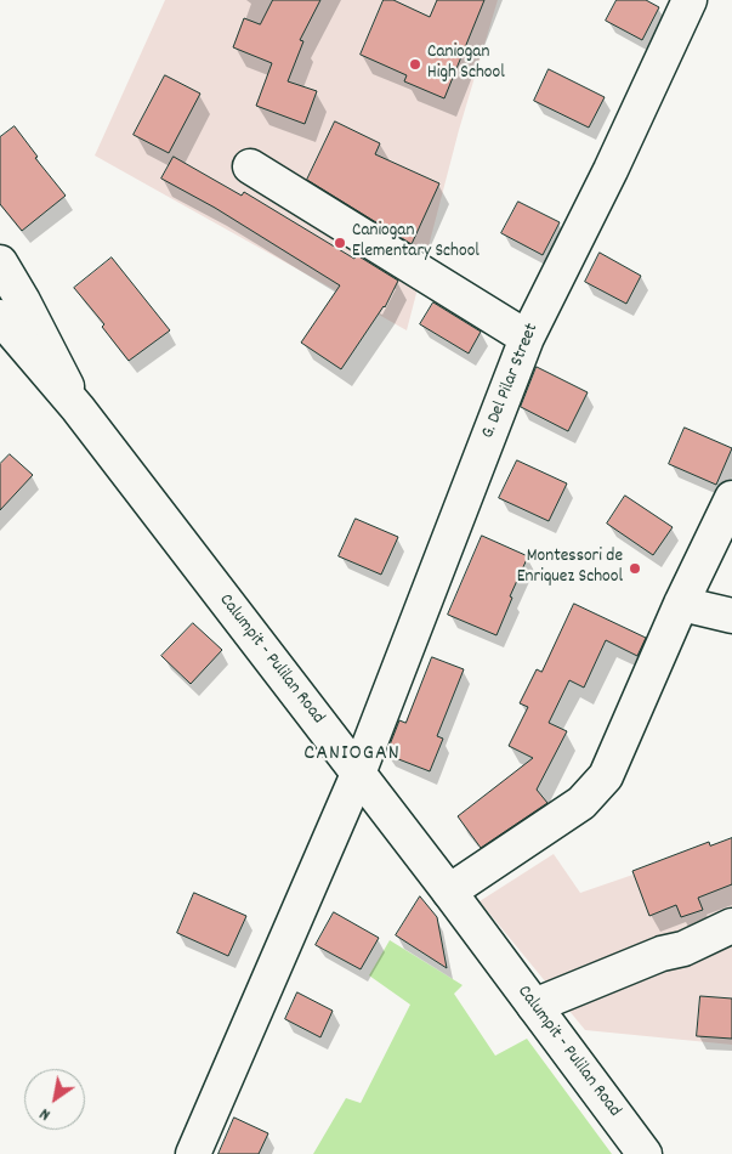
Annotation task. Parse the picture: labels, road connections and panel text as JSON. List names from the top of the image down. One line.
{"streets":{"street":["G. Del Pilar Street","Calumpit - Pulilan Road"]},"crossings":[["G. Del Pilar Street","Calumpit - Pulilan Road"]],"districts":["CANIOGAN"],"places":["Caniogan High School","Caniogan Elementary School","Montessori de Enriquez School"],"north":"bottom left"}
